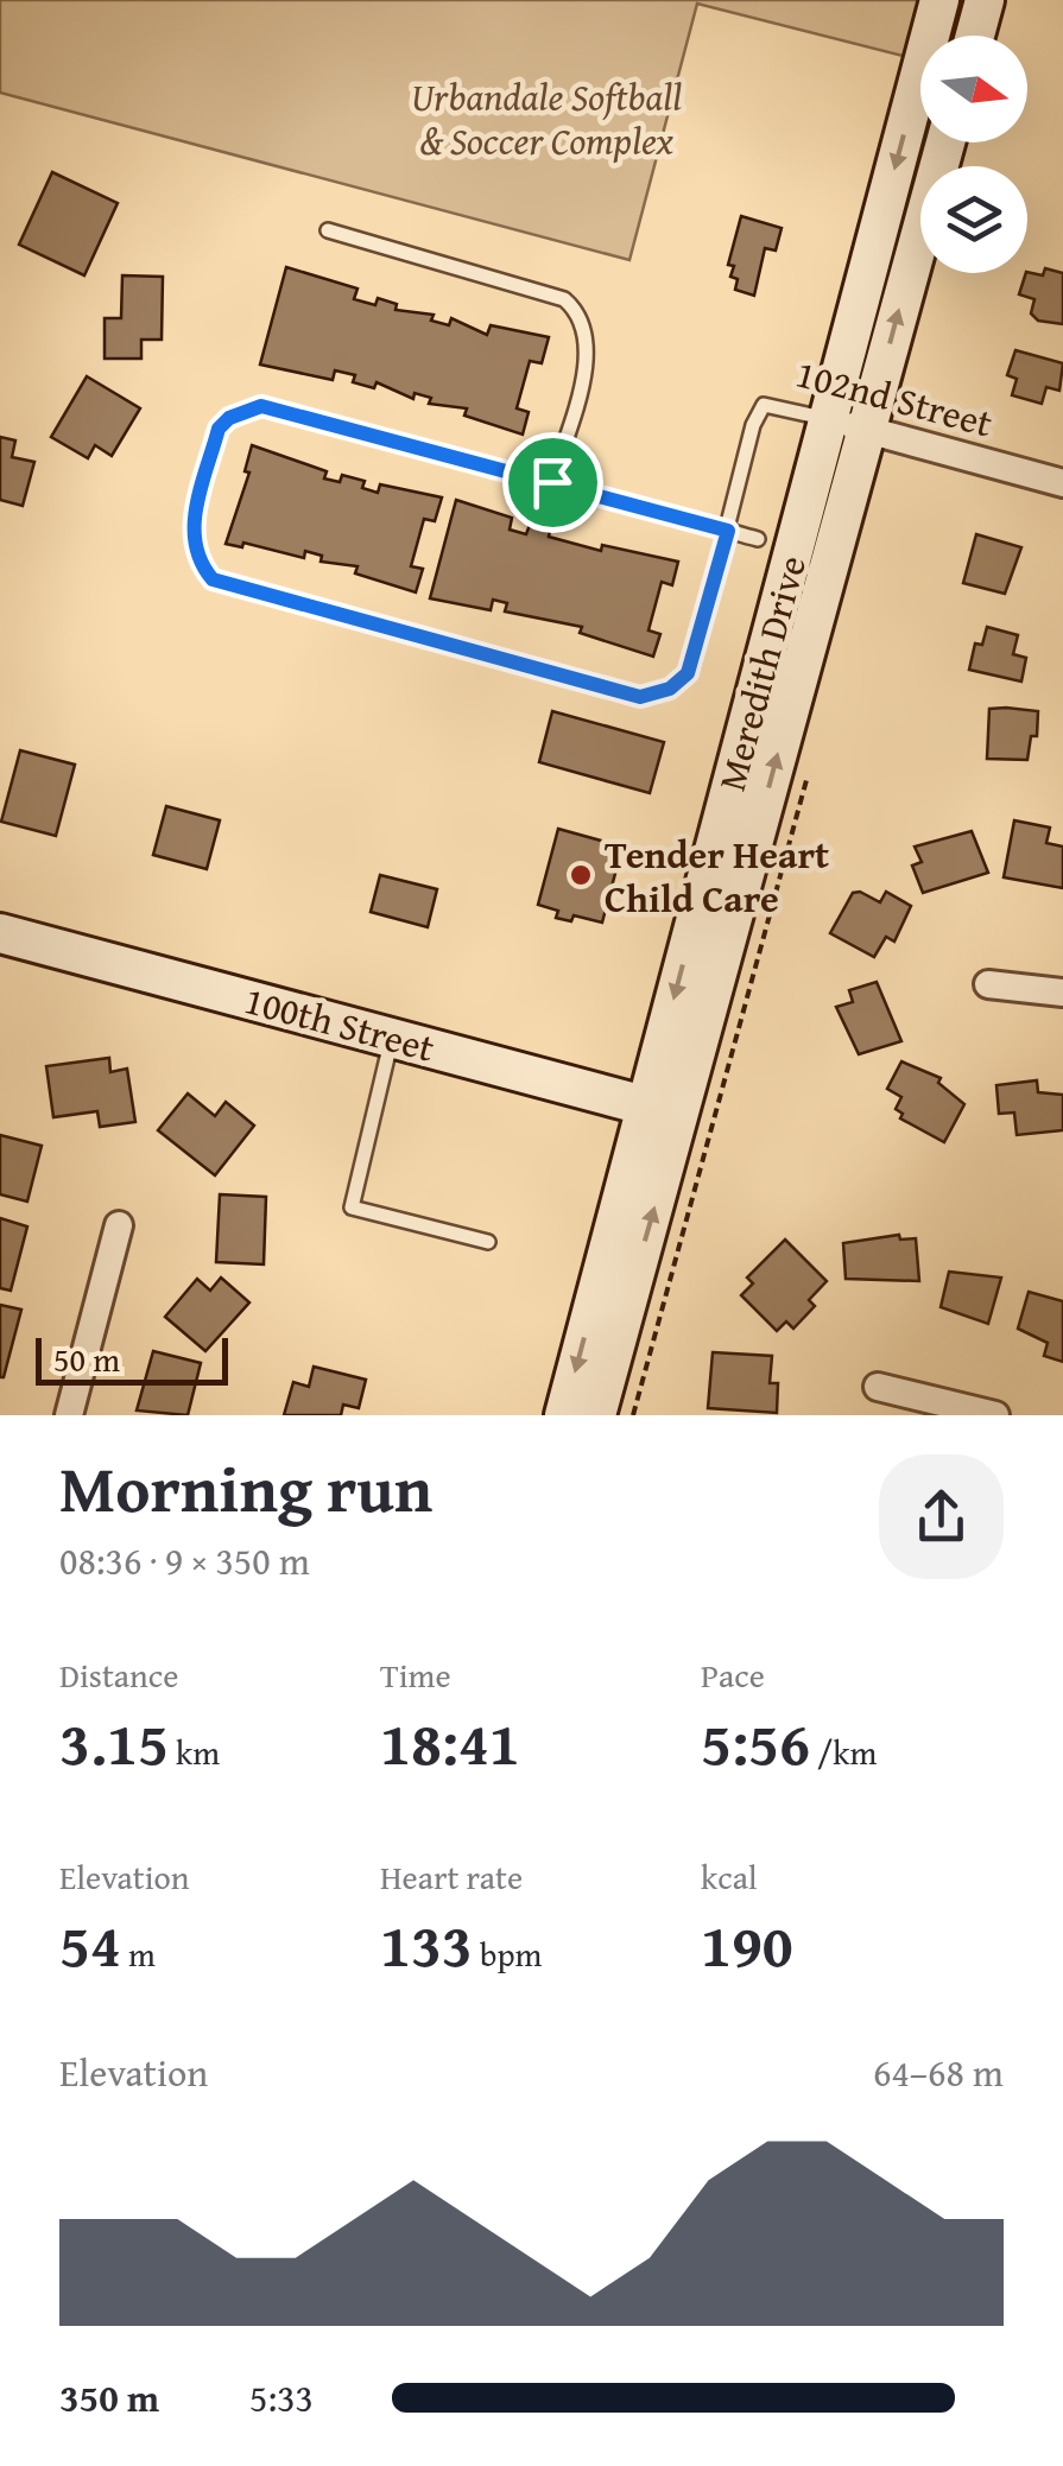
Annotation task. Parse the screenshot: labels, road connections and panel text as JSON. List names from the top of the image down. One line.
{"streets":{"main road":["Meredith Drive","100th Street"],"street":["102nd Street"]},"crossings":[["102nd Street","Meredith Drive"],["Meredith Drive","100th Street"]],"parks":["Urbandale Softball & Soccer Complex"],"places":["Tender Heart Child Care"],"scale_bar":"50 m","north":"right","page":{"scale":"50 m","heading":["Morning run","08:36 · 9 × 350 m"],"stats":[["Distance","3.15 km"],["Time","18:41"],["Pace","5:56 /km"],["Elevation","54 m"],["Heart rate","133 bpm"],["kcal","190"]],"chart":["Elevation","64–68 m"],"list":[{"name":"350 m","note":"5:33"}]}}
